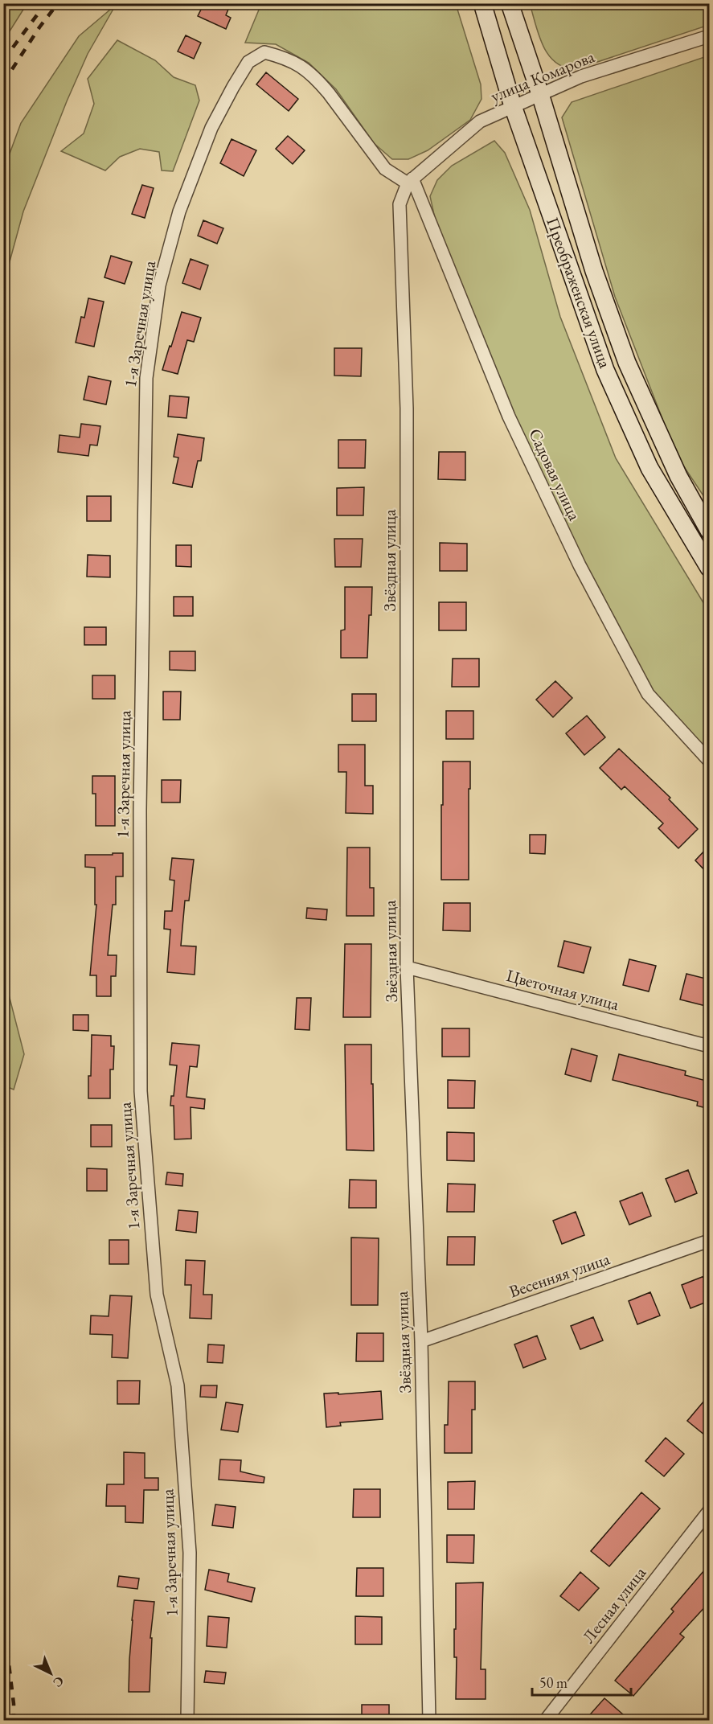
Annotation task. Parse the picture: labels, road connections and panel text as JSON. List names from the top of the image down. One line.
{"streets":{"main road":["Преображенская улица"],"street":["улица Комарова","1-я Заречная улица","Садовая улица","Звёздная улица","Цветочная улица","Весенняя улица","Лесная улица"]},"crossings":[["улица Комарова","Преображенская улица"],["улица Комарова","1-я Заречная улица"],["улица Комарова","Садовая улица"],["улица Комарова","Звёздная улица"],["1-я Заречная улица","Садовая улица"],["1-я Заречная улица","Звёздная улица"],["Садовая улица","Звёздная улица"],["Звёздная улица","Цветочная улица"],["Звёздная улица","Весенняя улица"]],"scale_bar":"50 m","north":"bottom right"}
